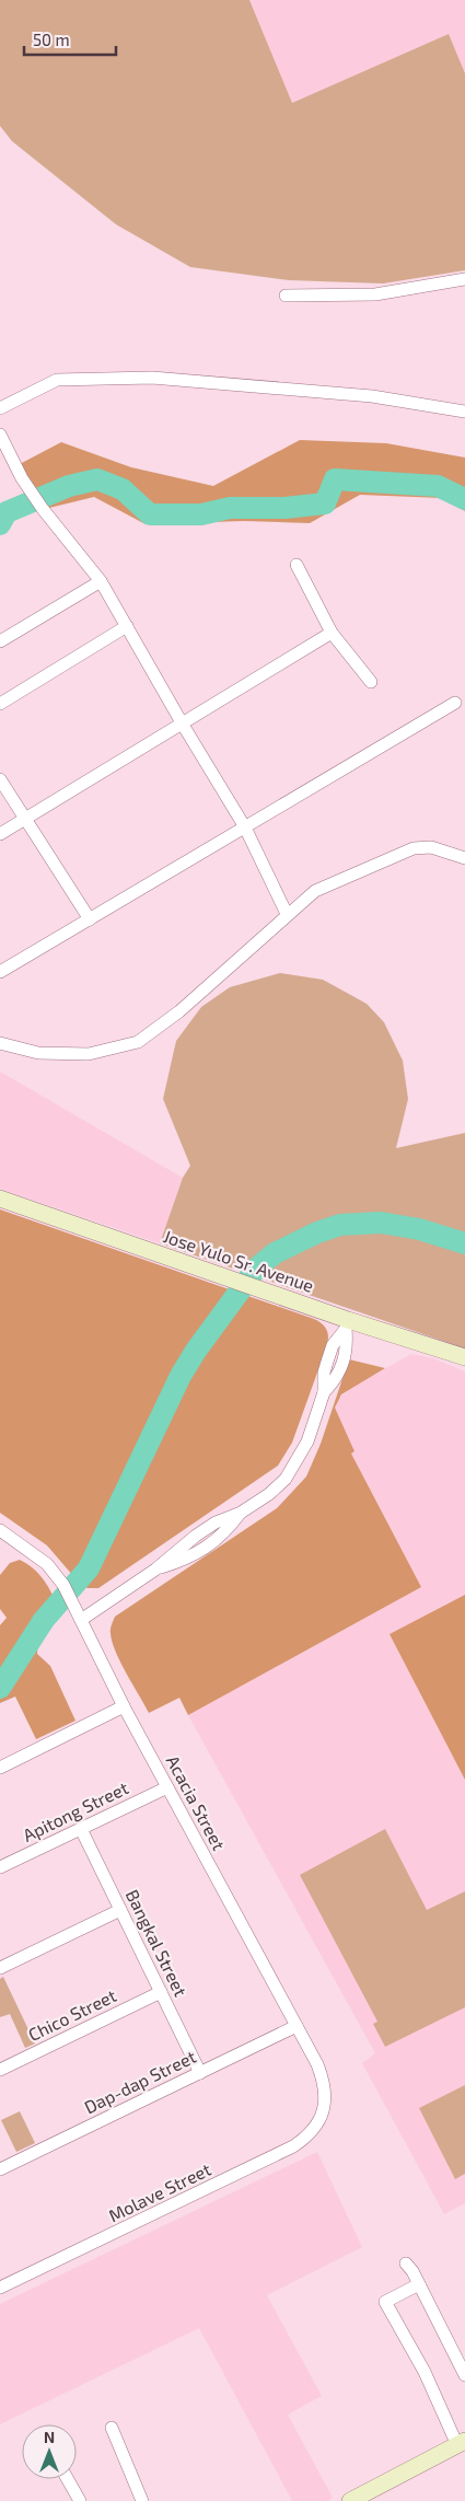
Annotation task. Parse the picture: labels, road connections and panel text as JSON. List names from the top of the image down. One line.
{"streets":{"street":["Jose Yulo Sr. Avenue","Acacia Street","Apitong Street","Bangkal Street","Chico Street","Dap-dap Street","Molave Street"]},"crossings":[["Acacia Street","Apitong Street"],["Acacia Street","Dap-dap Street"],["Acacia Street","Molave Street"],["Apitong Street","Bangkal Street"],["Bangkal Street","Chico Street"],["Bangkal Street","Dap-dap Street"]],"scale_bar":"50 m","north":"top"}
